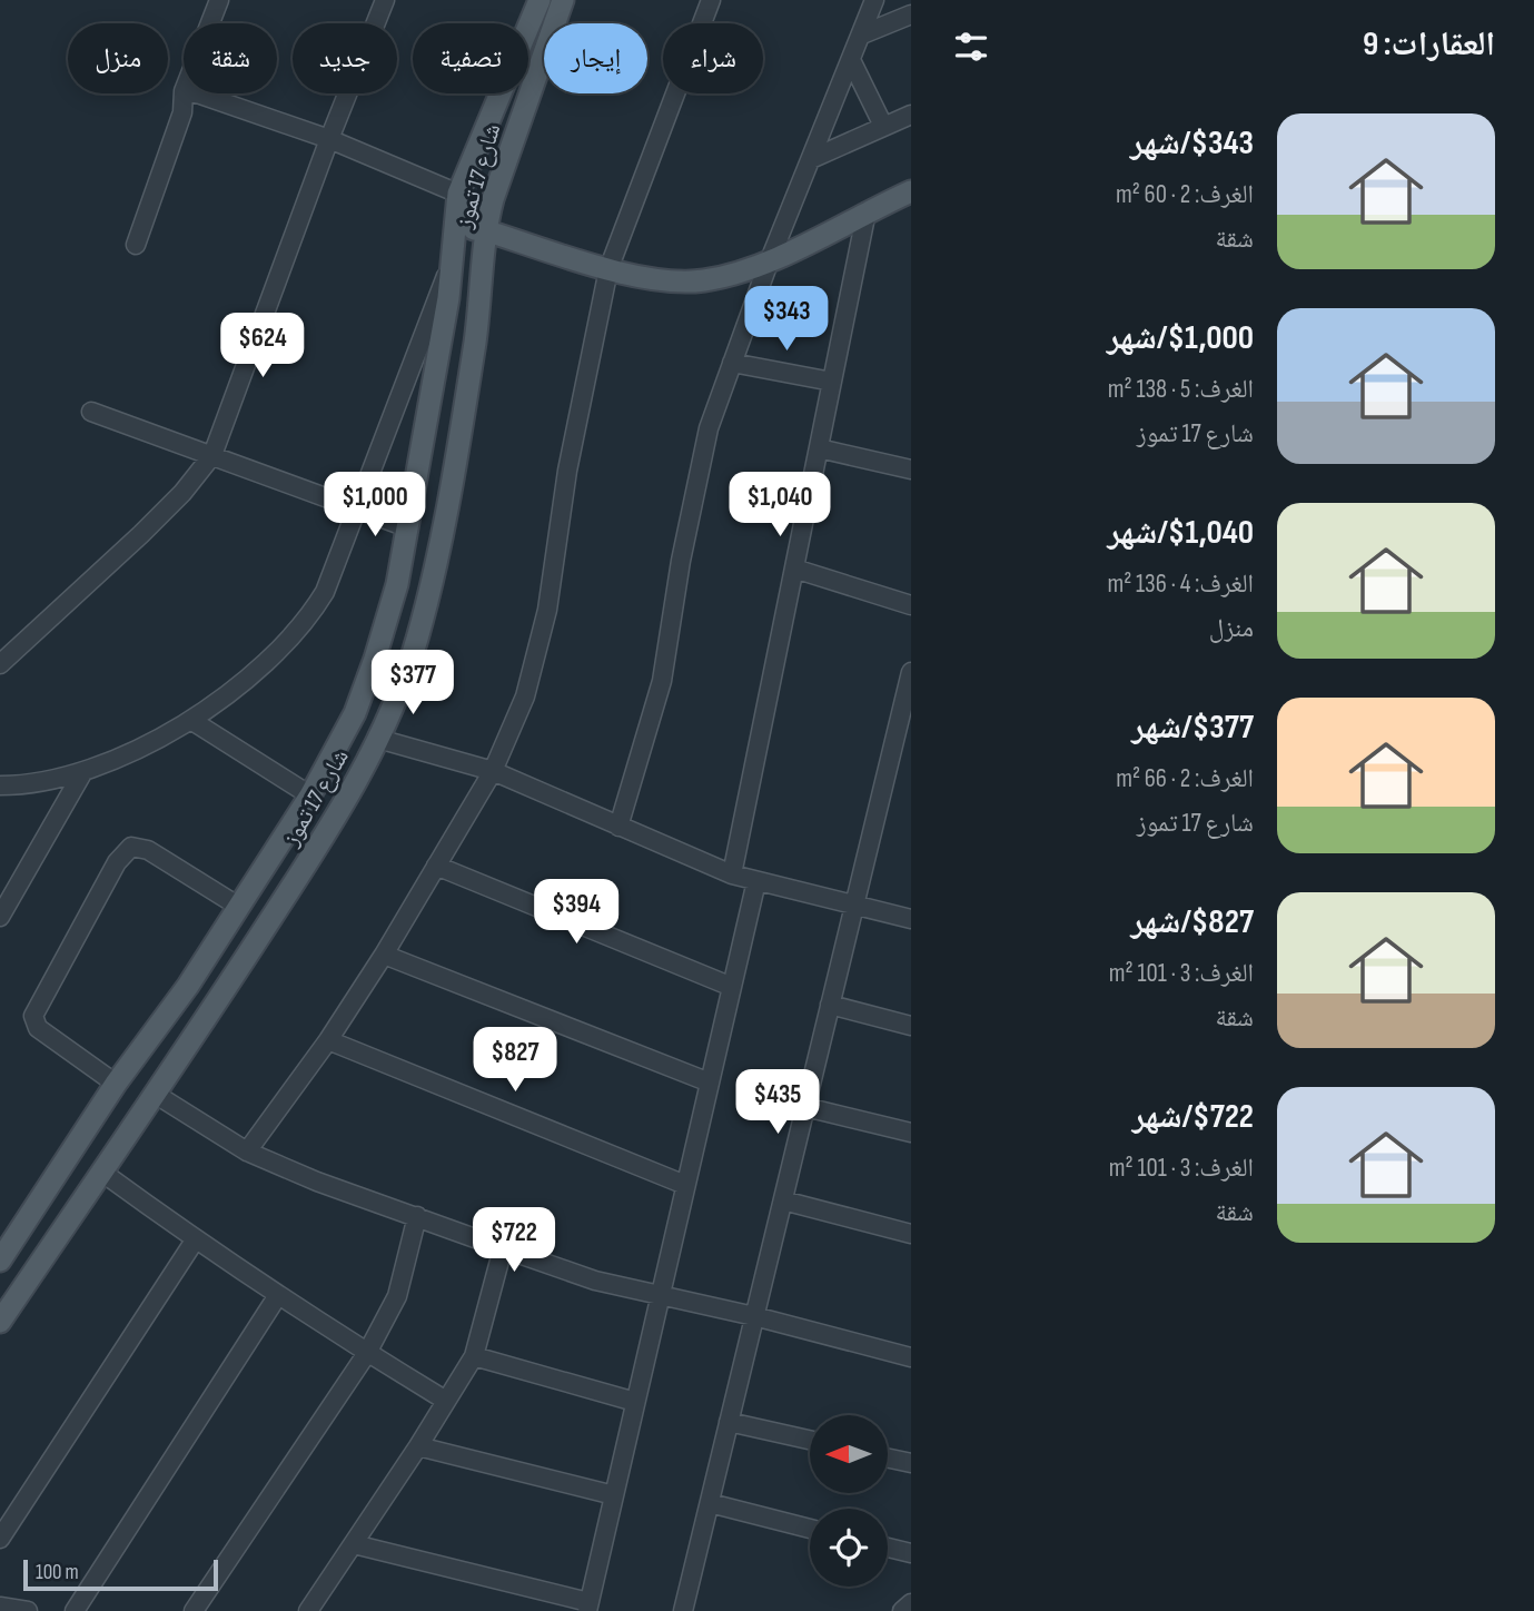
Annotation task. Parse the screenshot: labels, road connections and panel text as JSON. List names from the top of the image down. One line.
{"streets":{"main road":["شارع 17 تموز"]},"scale_bar":"100 m","north":"left","page":{"heading":"العقارات: 9","chip":["شراء","إيجار","تصفية","جديد","شقة","منزل"],"list":[{"name":"$343/شهر","note":"الغرف: 2 · 60 m² · شقة"},{"name":"$1,000/شهر","note":"الغرف: 5 · 138 m² · شارع 17 تموز"},{"name":"$1,040/شهر","note":"الغرف: 4 · 136 m² · منزل"},{"name":"$377/شهر","note":"الغرف: 2 · 66 m² · شارع 17 تموز"},{"name":"$827/شهر","note":"الغرف: 3 · 101 m² · شقة"},{"name":"$722/شهر","note":"الغرف: 3 · 101 m² · شقة"}],"price":["$343","$624","$1,000","$1,040","$377","$394","$827","$435","$722"],"scale":"100 m"}}
